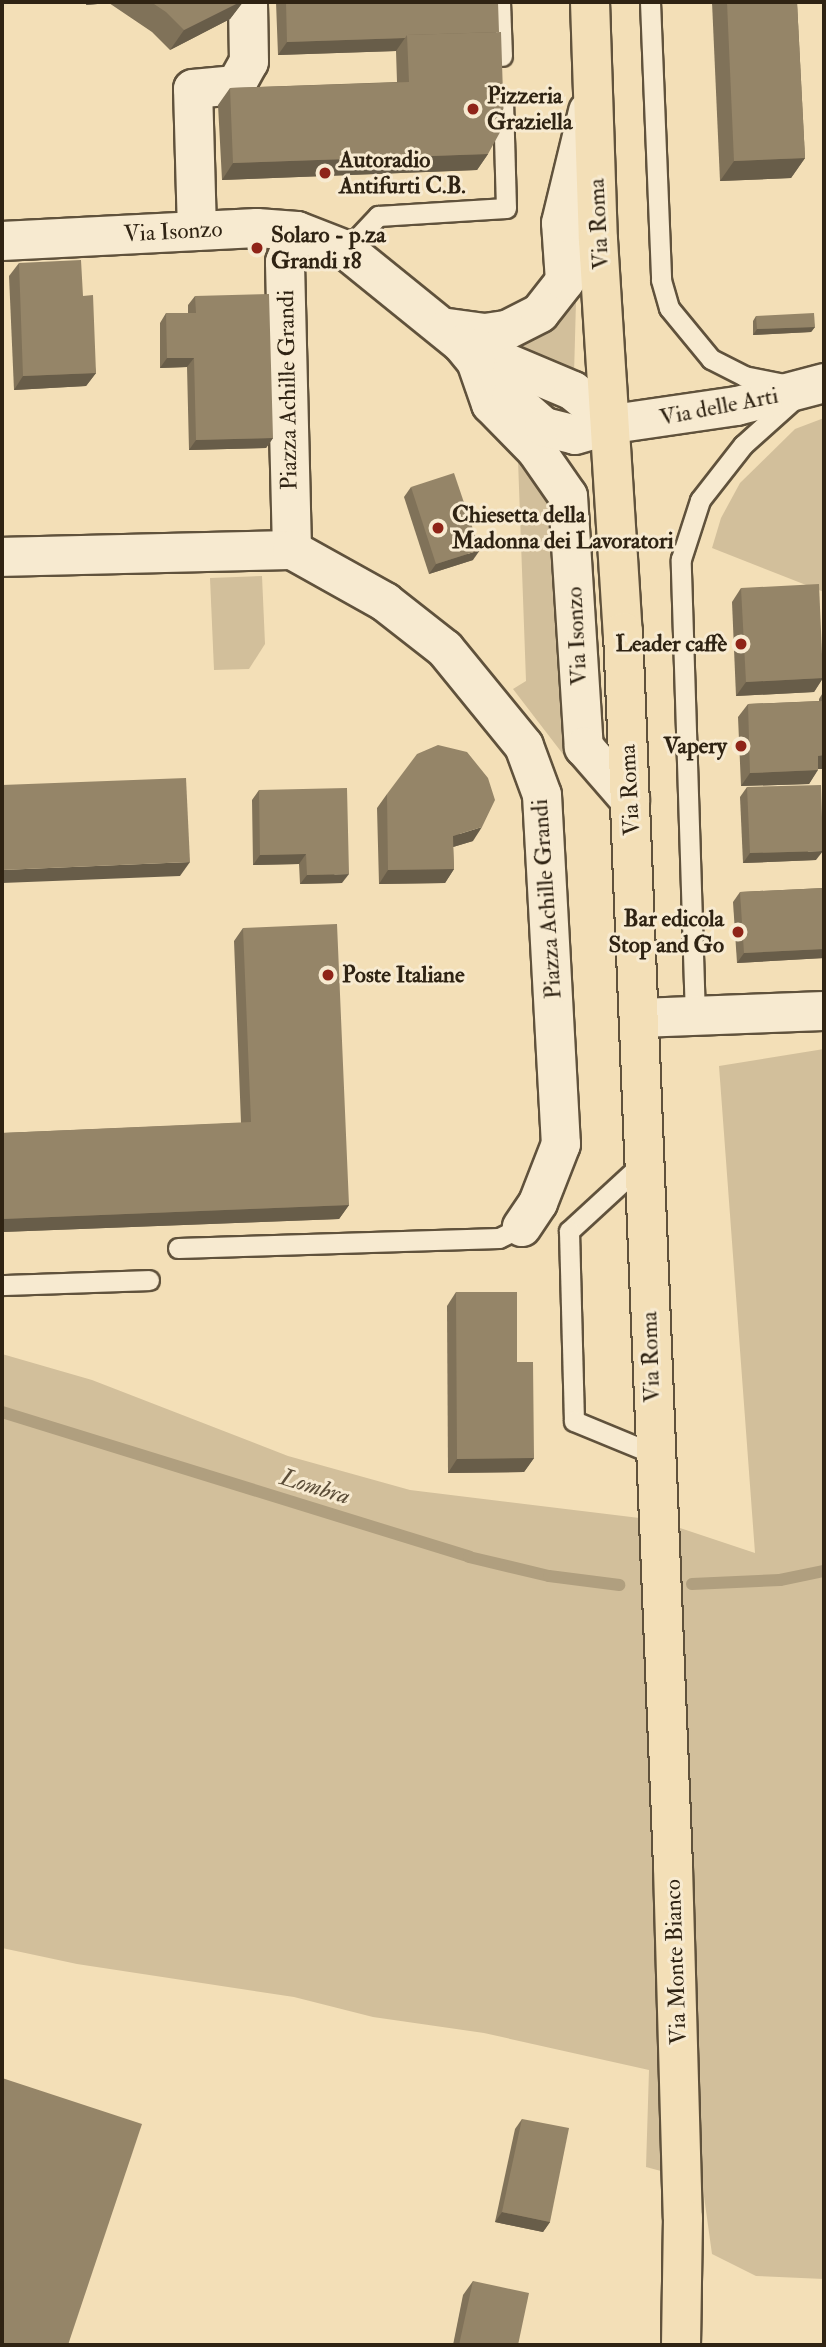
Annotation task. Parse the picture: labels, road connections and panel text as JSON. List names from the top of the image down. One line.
{"streets":{"main road":["Via Roma","Via Monte Bianco"],"street":["Via Isonzo","Piazza Achille Grandi","Via delle Arti"]},"crossings":[["Via Roma","Via Isonzo"],["Via Roma","Via delle Arti"],["Via Roma","Via Monte Bianco"],["Via Isonzo","Piazza Achille Grandi"],["Via Isonzo","Via delle Arti"]],"water":["Lombra"],"places":["Pizzeria Graziella","Autoradio Antifurti C.B.","Solaro - p.za Grandi 18","Chiesetta della Madonna dei Lavoratori","Leader caffè","Vapery","Bar edicola Stop and Go","Poste Italiane"]}
